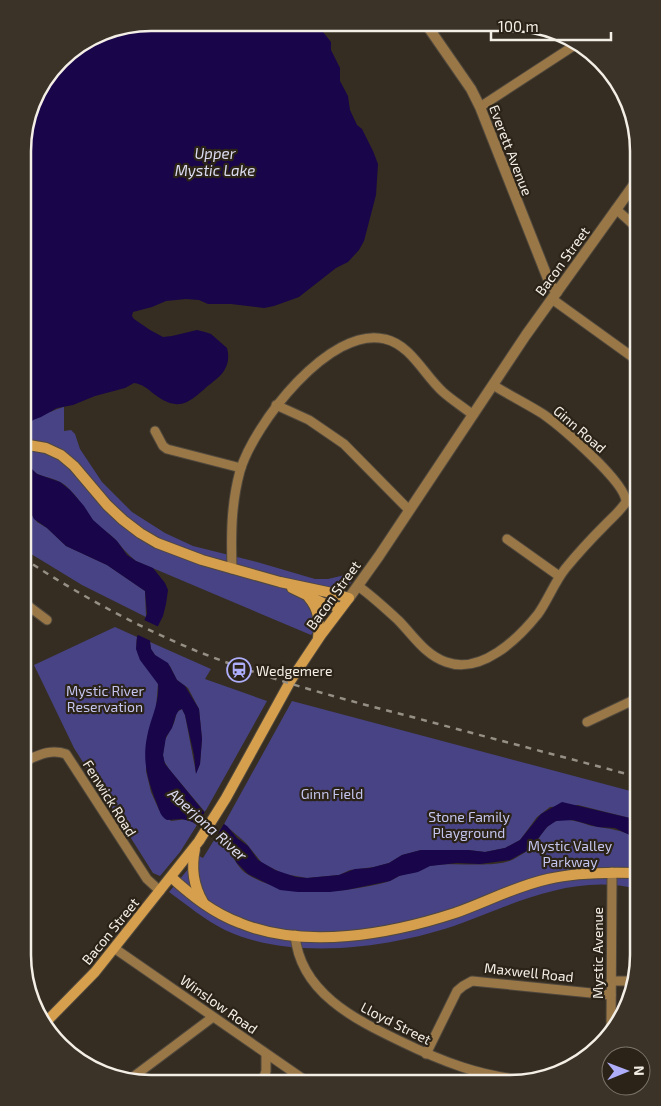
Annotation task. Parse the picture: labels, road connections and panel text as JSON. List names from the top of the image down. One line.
{"streets":{"main road":["Bacon Street"],"street":["Everett Avenue","Ginn Road","Fenwick Road","Mystic Avenue","Maxwell Road","Winslow Road","Lloyd Street"]},"crossings":[["Everett Avenue","Bacon Street"],["Bacon Street","Ginn Road"],["Bacon Street","Fenwick Road"],["Bacon Street","Winslow Road"],["Mystic Avenue","Maxwell Road"],["Maxwell Road","Lloyd Street"]],"water":["Upper Mystic Lake","Aberjona River"],"parks":["Mystic River Reservation","Ginn Field","Stone Family Playground","Mystic Valley Parkway"],"places":{"station":["Wedgemere"]},"scale_bar":"100 m","north":"right"}
